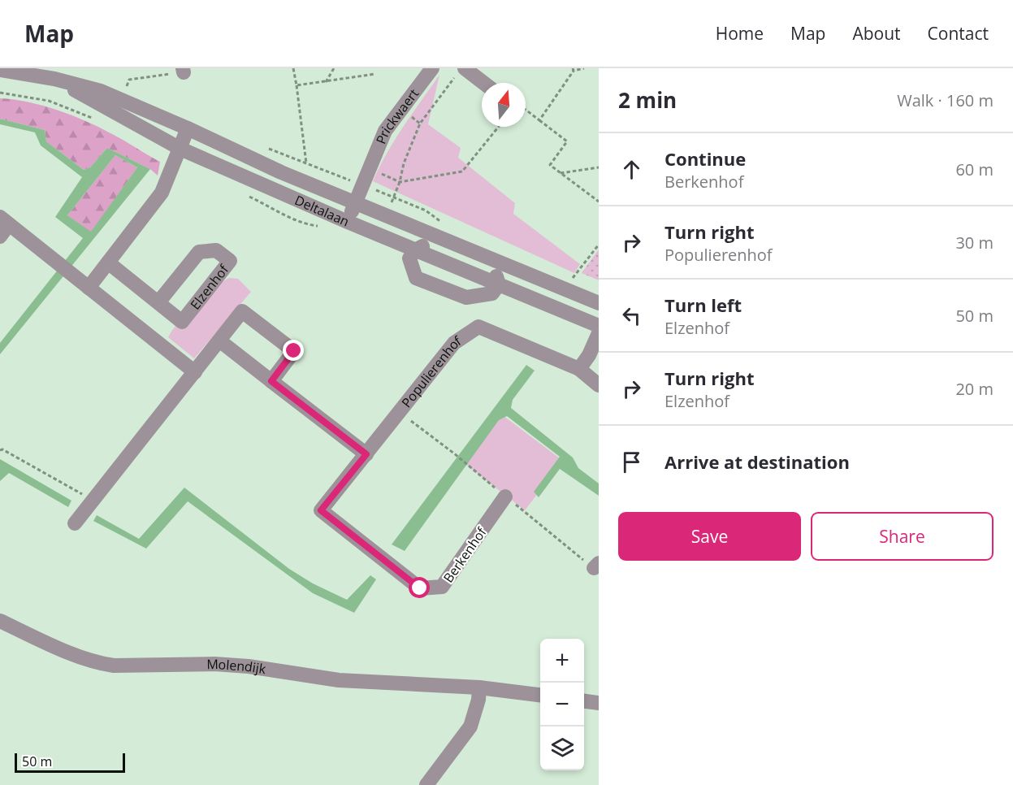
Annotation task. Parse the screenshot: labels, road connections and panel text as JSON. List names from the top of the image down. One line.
{"streets":{"street":["Prickwaert","Deltalaan","Elzenhof","Populierenhof","Berkenhof","Molendijk"]},"crossings":[["Prickwaert","Deltalaan"],["Populierenhof","Berkenhof"]],"scale_bar":"50 m","north":"top","page":{"header":"Map","nav":["Home","Map","About","Contact"],"heading":["2 min","Walk · 160 m"],"list":[["Continue","Berkenhof","60 m"],["Turn right","Populierenhof","30 m"],["Turn left","Elzenhof","50 m"],["Turn right","Elzenhof","20 m"],"Arrive at destination"],"buttons":["Save","Share"],"map_buttons":["+","−"],"scale":"50 m"}}
